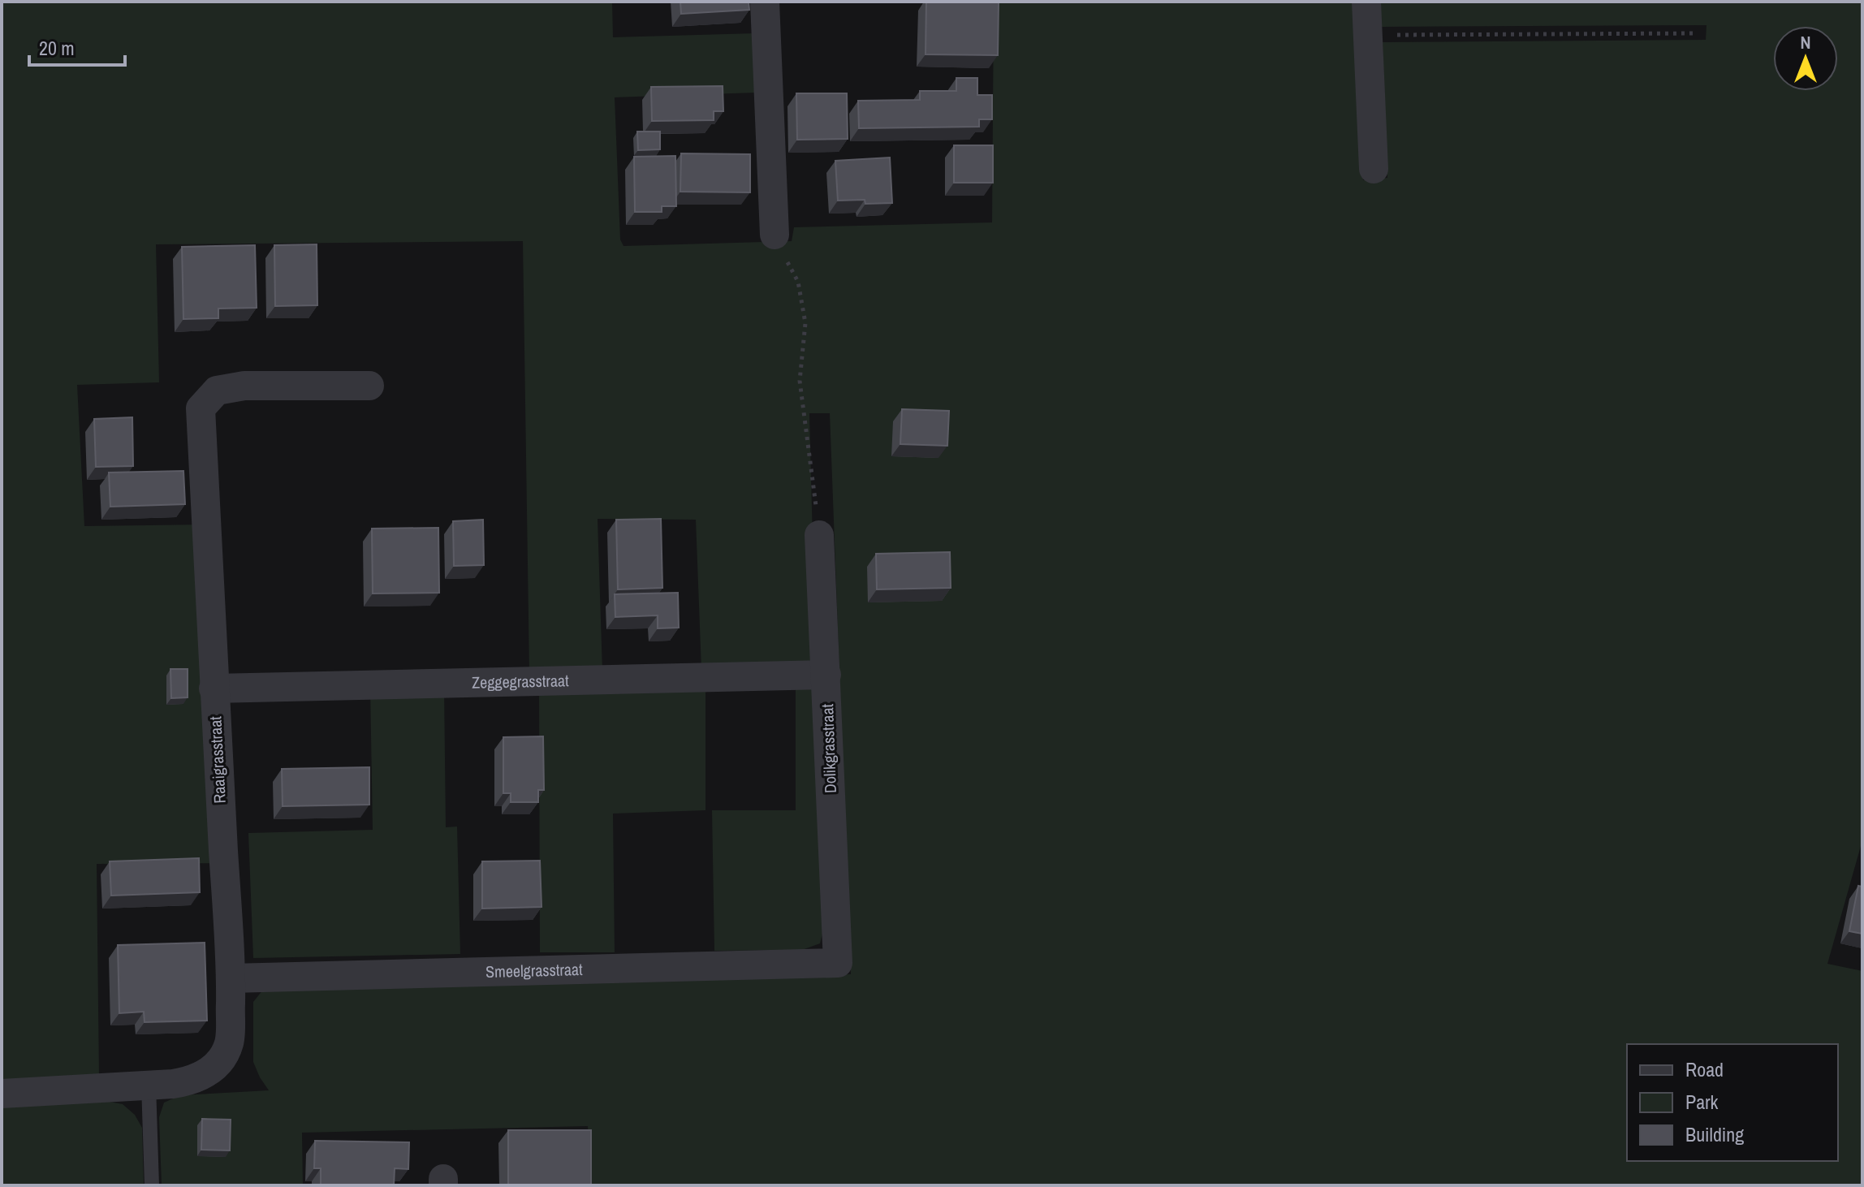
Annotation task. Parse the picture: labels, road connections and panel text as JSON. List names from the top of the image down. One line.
{"streets":{"street":["Zeggegrasstraat","Dolikgrasstraat","Raaigrasstraat","Smeelgrasstraat"]},"crossings":[["Zeggegrasstraat","Dolikgrasstraat"],["Zeggegrasstraat","Raaigrasstraat"],["Dolikgrasstraat","Smeelgrasstraat"],["Raaigrasstraat","Smeelgrasstraat"]],"legend":["Road","Park","Building"],"scale_bar":"20 m","north":"top"}
